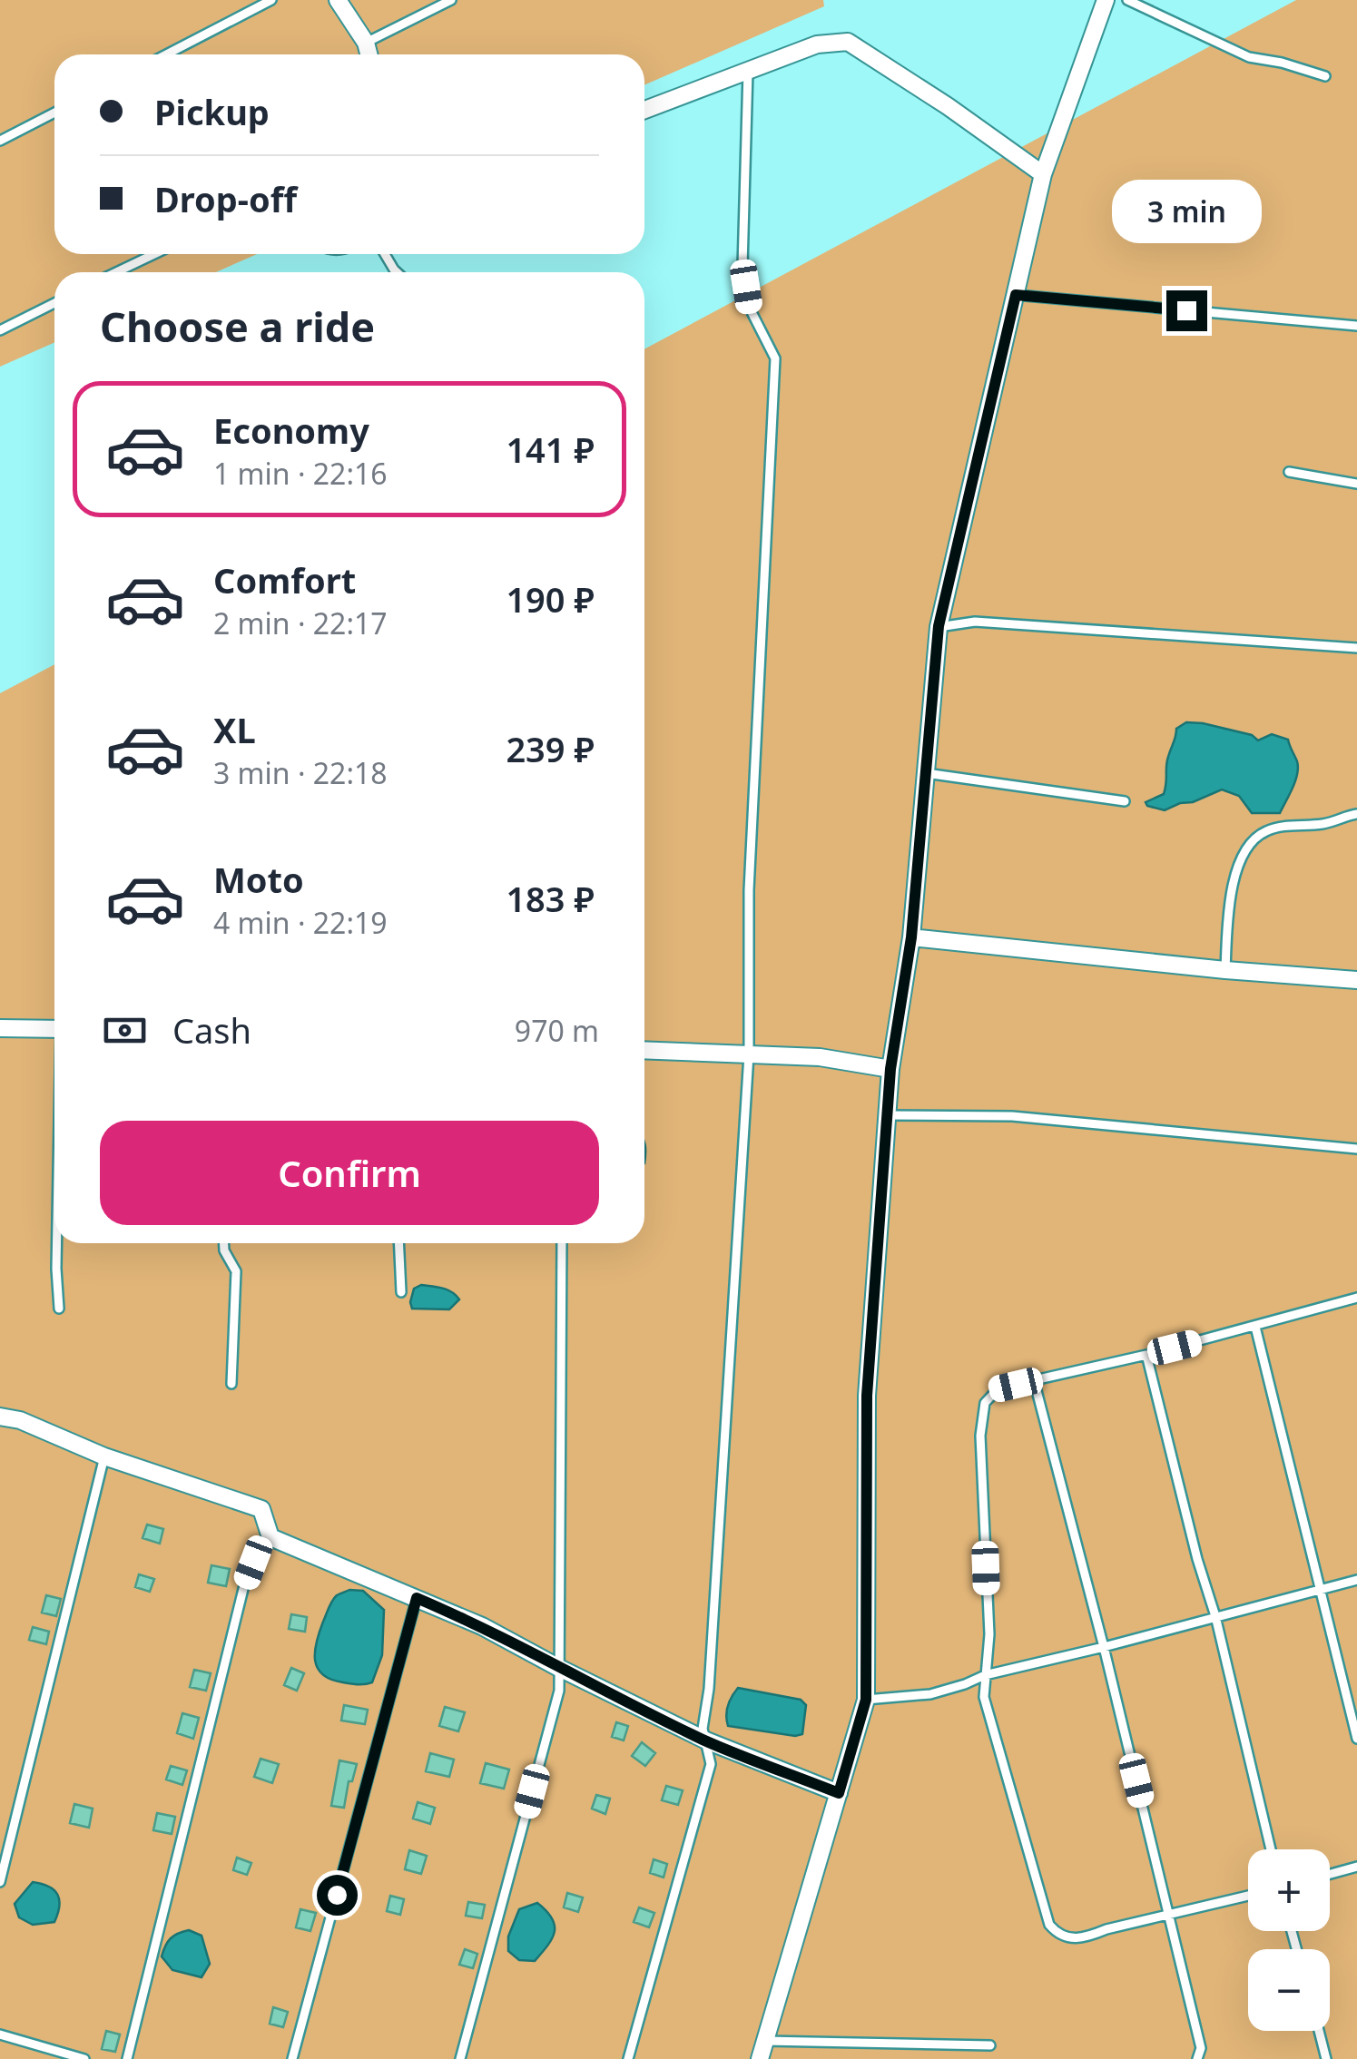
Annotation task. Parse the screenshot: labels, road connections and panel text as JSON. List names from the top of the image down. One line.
{"page":{"banner":["Pickup","Drop-off"],"bubble":"3 min","heading":"Choose a ride","list":[{"name":"Economy","note":"1 min · 22:16","value":"141 ₽"},{"name":"Comfort","note":"2 min · 22:17","value":"190 ₽"},{"name":"XL","note":"3 min · 22:18","value":"239 ₽"},{"name":"Moto","note":"4 min · 22:19","value":"183 ₽"}],"pay":["Cash","970 m"],"buttons":"Confirm","map_buttons":["+","−"]}}
